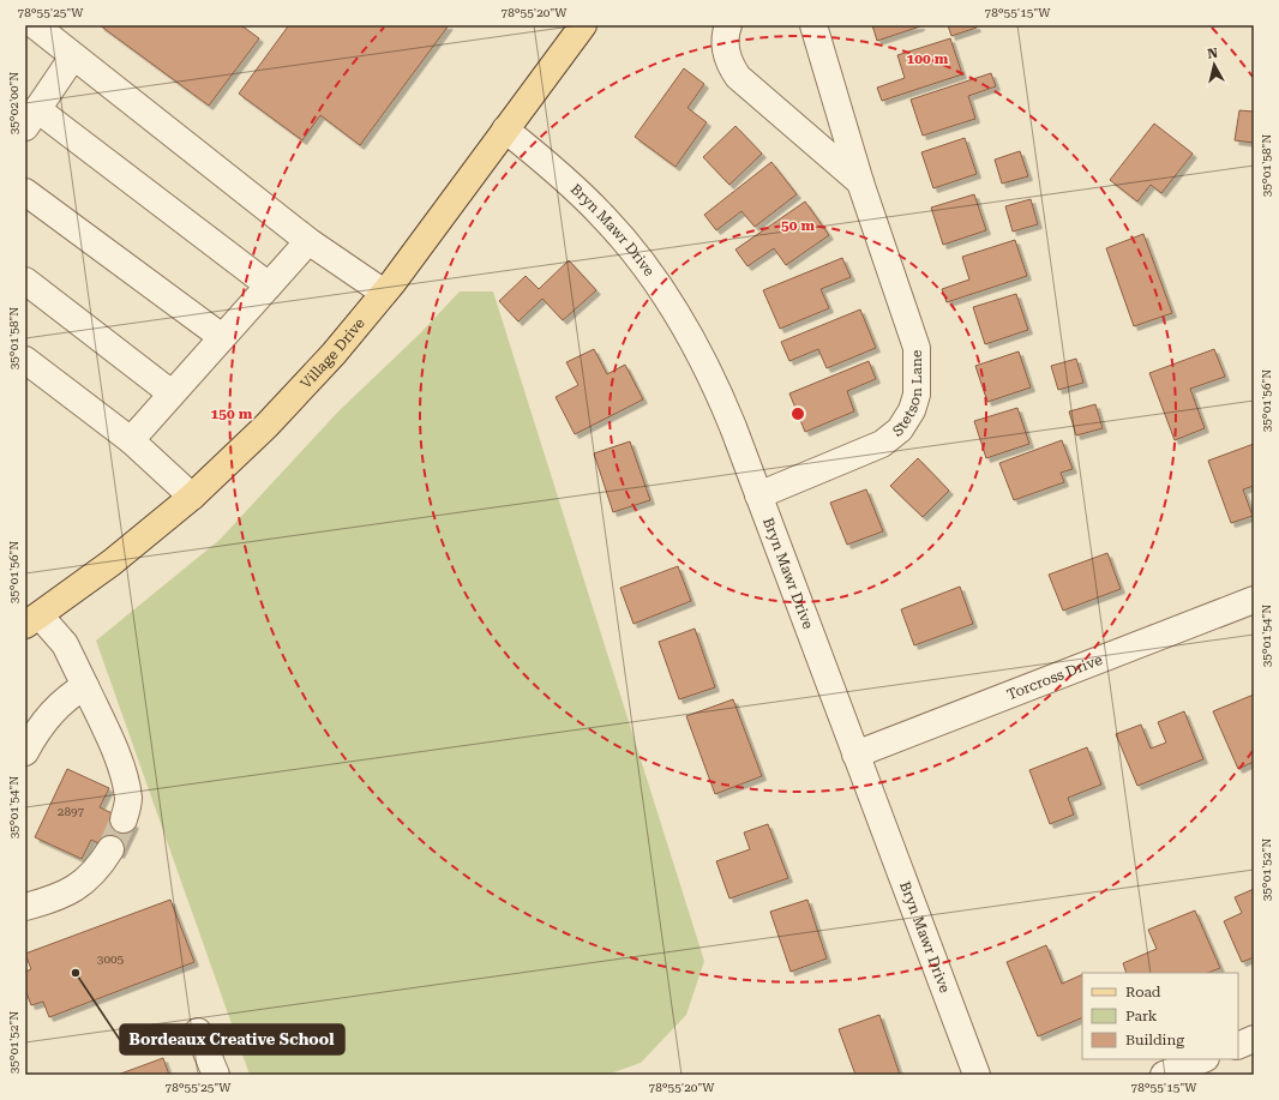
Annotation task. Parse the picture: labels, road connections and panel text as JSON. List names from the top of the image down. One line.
{"streets":{"main road":["Village Drive"],"street":["Bryn Mawr Drive","Stetson Lane","Torcross Drive"]},"crossings":[["Bryn Mawr Drive","Village Drive"],["Bryn Mawr Drive","Stetson Lane"],["Bryn Mawr Drive","Torcross Drive"]],"places":["Bordeaux Creative School"],"house_numbers":["2897","3005"],"legend":["Road","Park","Building"],"north":"top","coordinates":["78°55'25\"W","78°55'20\"W","78°55'15\"W","35°02'00\"N","35°01'58\"N","35°01'56\"N","35°01'54\"N","35°01'52\"N"],"rings":["100 m","50 m","150 m"]}
